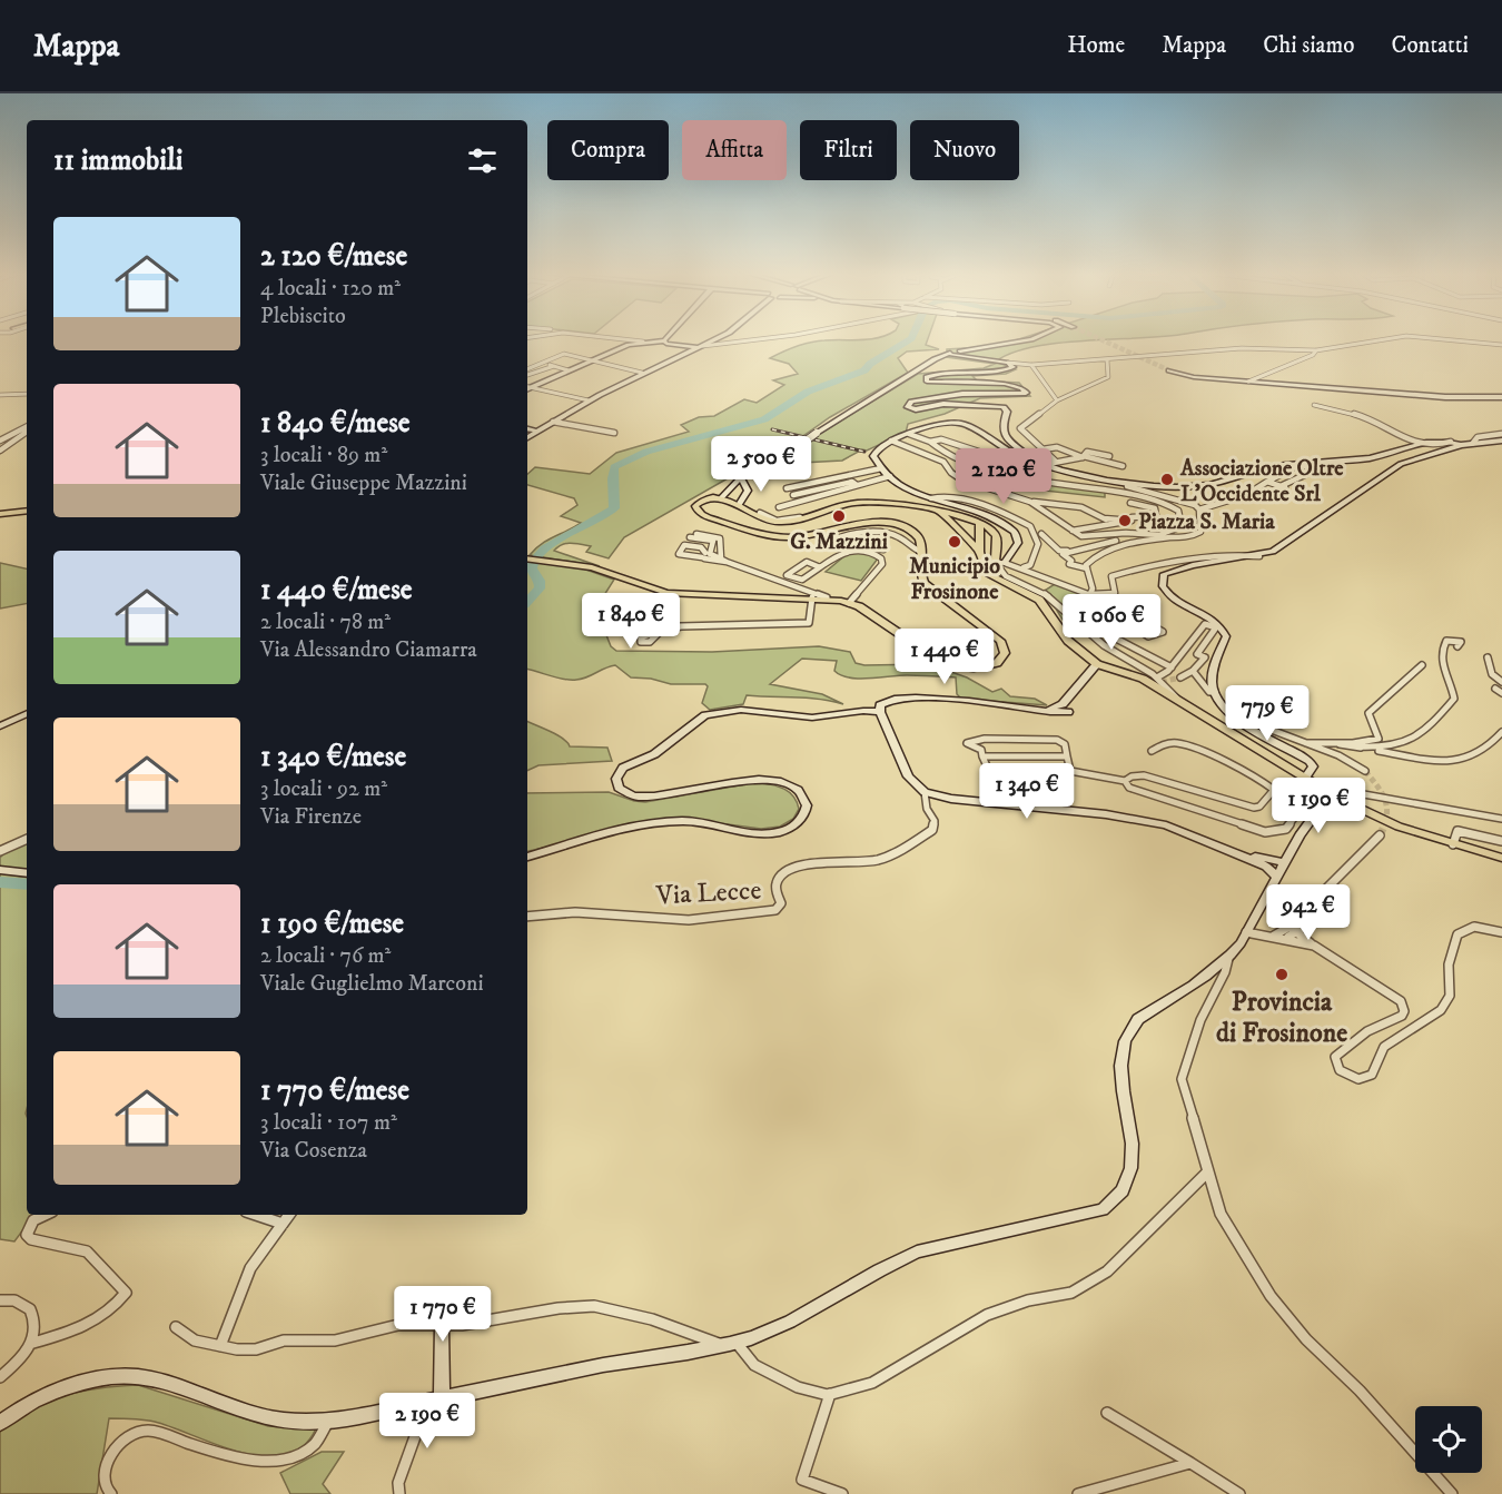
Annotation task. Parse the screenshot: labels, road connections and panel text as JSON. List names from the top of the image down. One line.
{"streets":{"street":["Via Lecce"]},"places":["Associazione Oltre L'Occidente Srl","G. Mazzini","Piazza S. Maria","Municipio Frosinone","Provincia di Frosinone"],"page":{"header":"Mappa","nav":["Home","Mappa","Chi siamo","Contatti"],"chip":["Compra","Affitta","Filtri","Nuovo"],"heading":"11 immobili","list":[{"name":"2 120 €/mese","note":"4 locali · 120 m² · Plebiscito"},{"name":"1 840 €/mese","note":"3 locali · 89 m² · Viale Giuseppe Mazzini"},{"name":"1 440 €/mese","note":"2 locali · 78 m² · Via Alessandro Ciamarra"},{"name":"1 340 €/mese","note":"3 locali · 92 m² · Via Firenze"},{"name":"1 190 €/mese","note":"2 locali · 76 m² · Viale Guglielmo Marconi"},{"name":"1 770 €/mese","note":"3 locali · 107 m² · Via Cosenza"}],"price":["2 500 €","2 120 €","1 840 €","1 060 €","1 440 €","779 €","1 340 €","1 190 €","942 €","1 770 €","2 190 €"]}}
